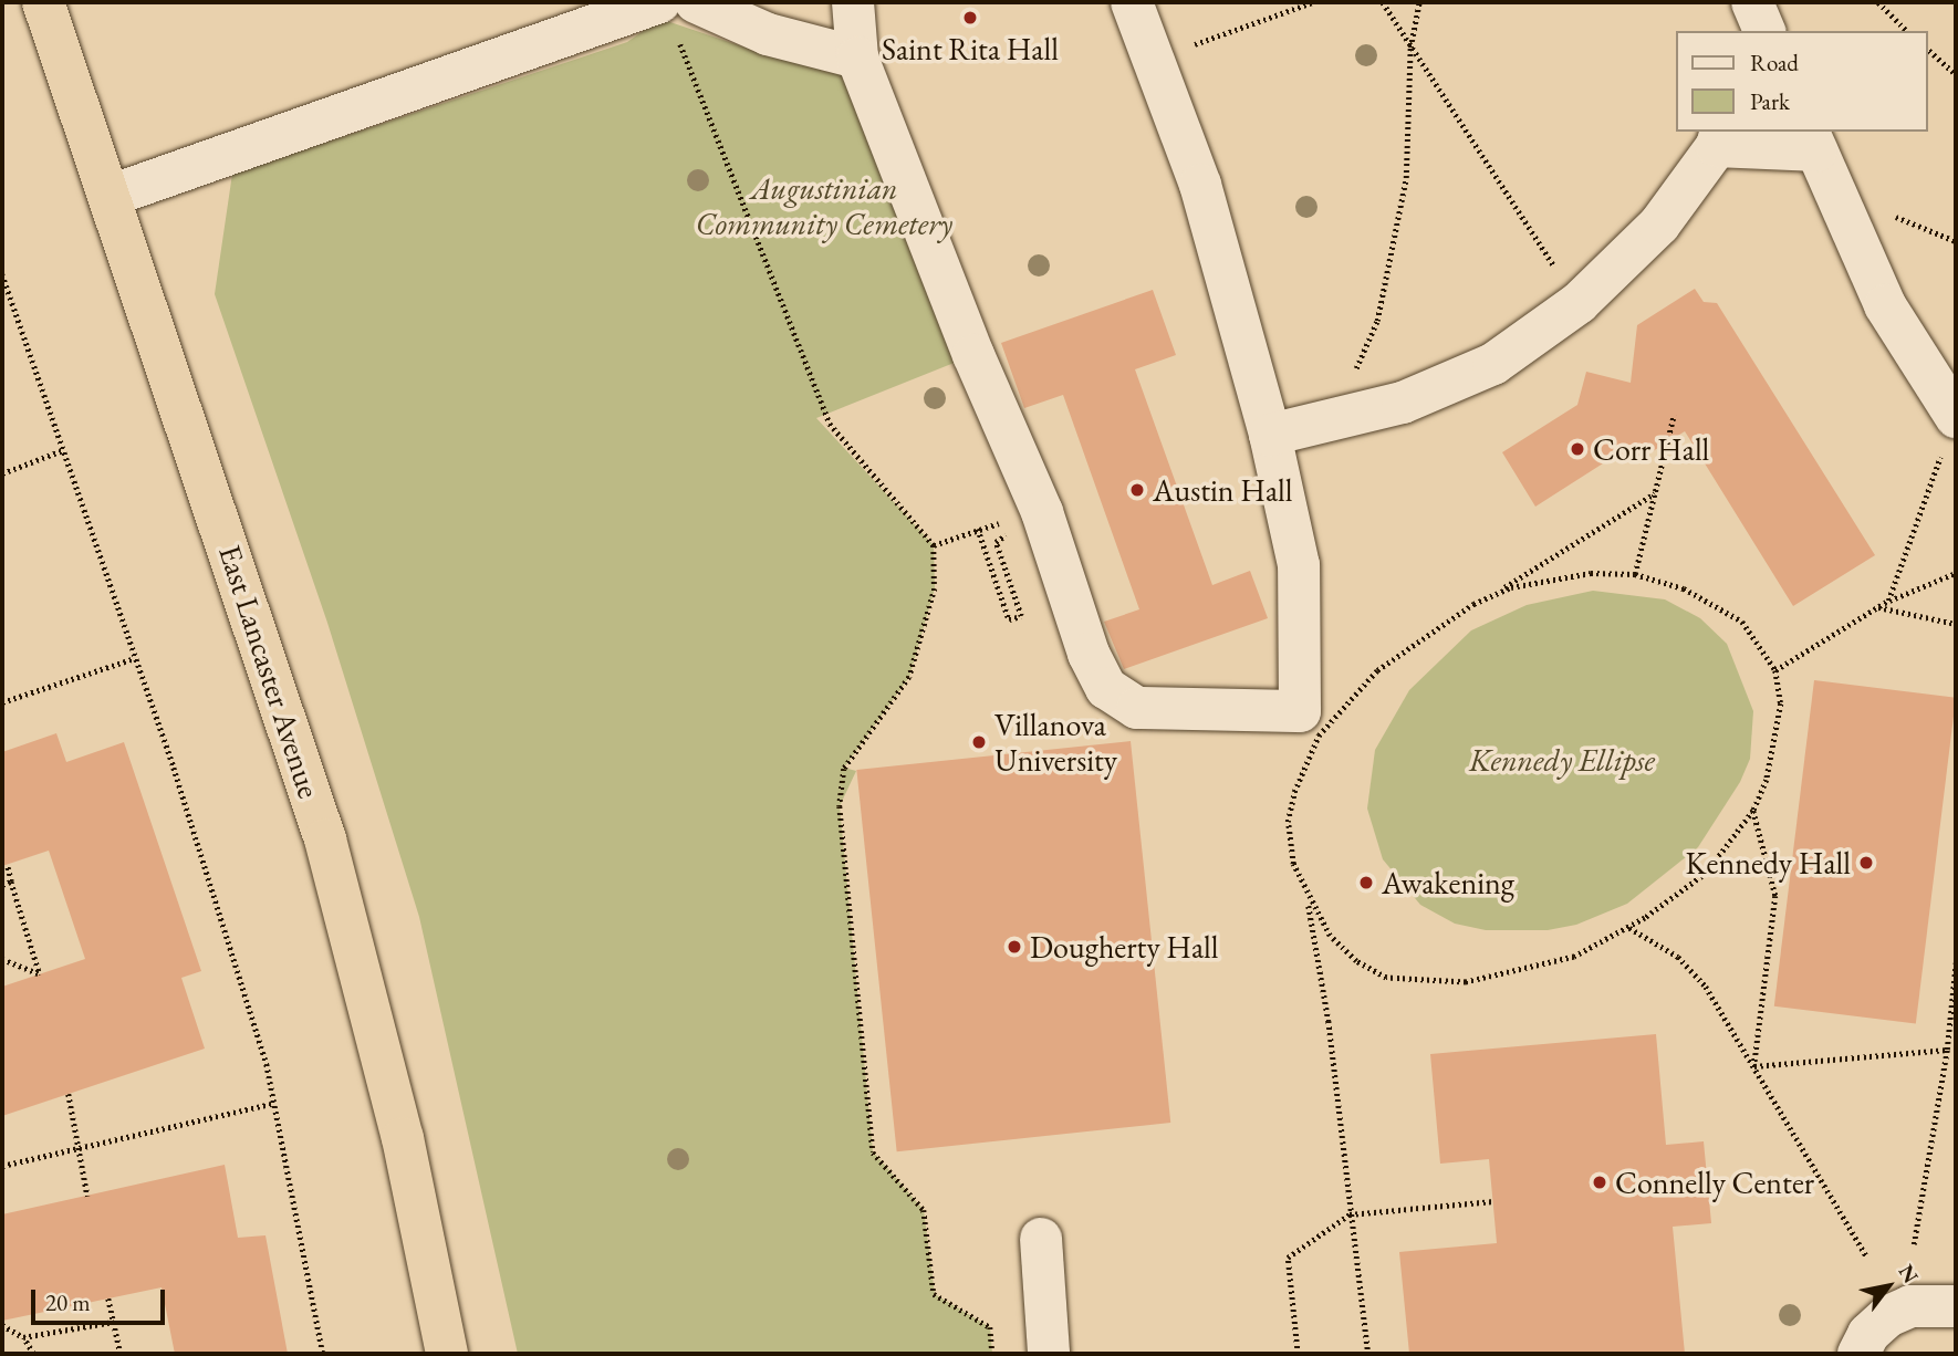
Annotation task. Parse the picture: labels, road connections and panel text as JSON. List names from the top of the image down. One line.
{"streets":{"highway":["East Lancaster Avenue"]},"parks":["Augustinian Community Cemetery","Kennedy Ellipse"],"places":["Saint Rita Hall","Corr Hall","Austin Hall","Villanova University","Kennedy Hall","Awakening","Dougherty Hall","Connelly Center"],"legend":["Road","Park"],"scale_bar":"20 m","north":"top right"}
